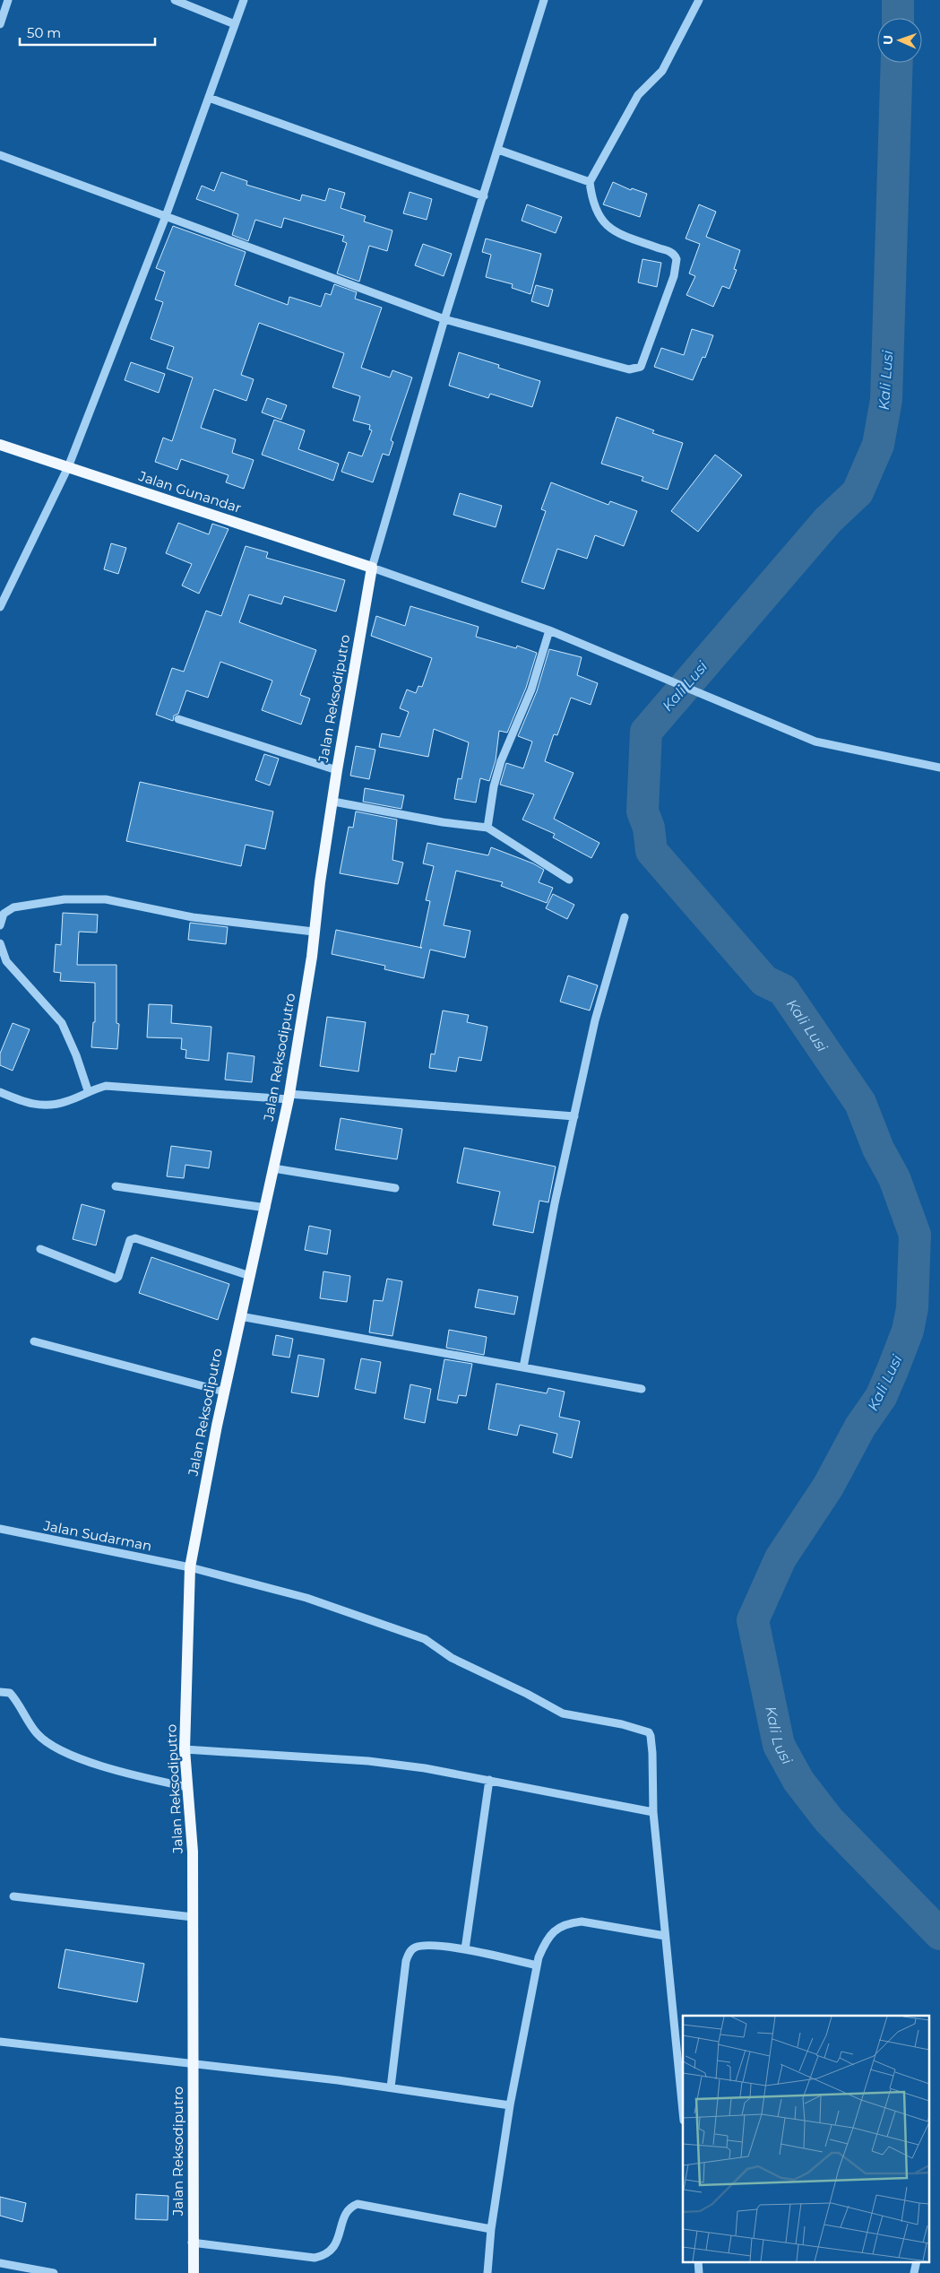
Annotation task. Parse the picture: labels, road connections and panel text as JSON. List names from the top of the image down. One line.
{"streets":{"main road":["Jalan Gunandar","Jalan Reksodiputro"],"street":["Jalan Sudarman"]},"crossings":[["Jalan Gunandar","Jalan Reksodiputro"],["Jalan Reksodiputro","Jalan Sudarman"]],"water":["Kali Lusi"],"scale_bar":"50 m","north":"left"}
